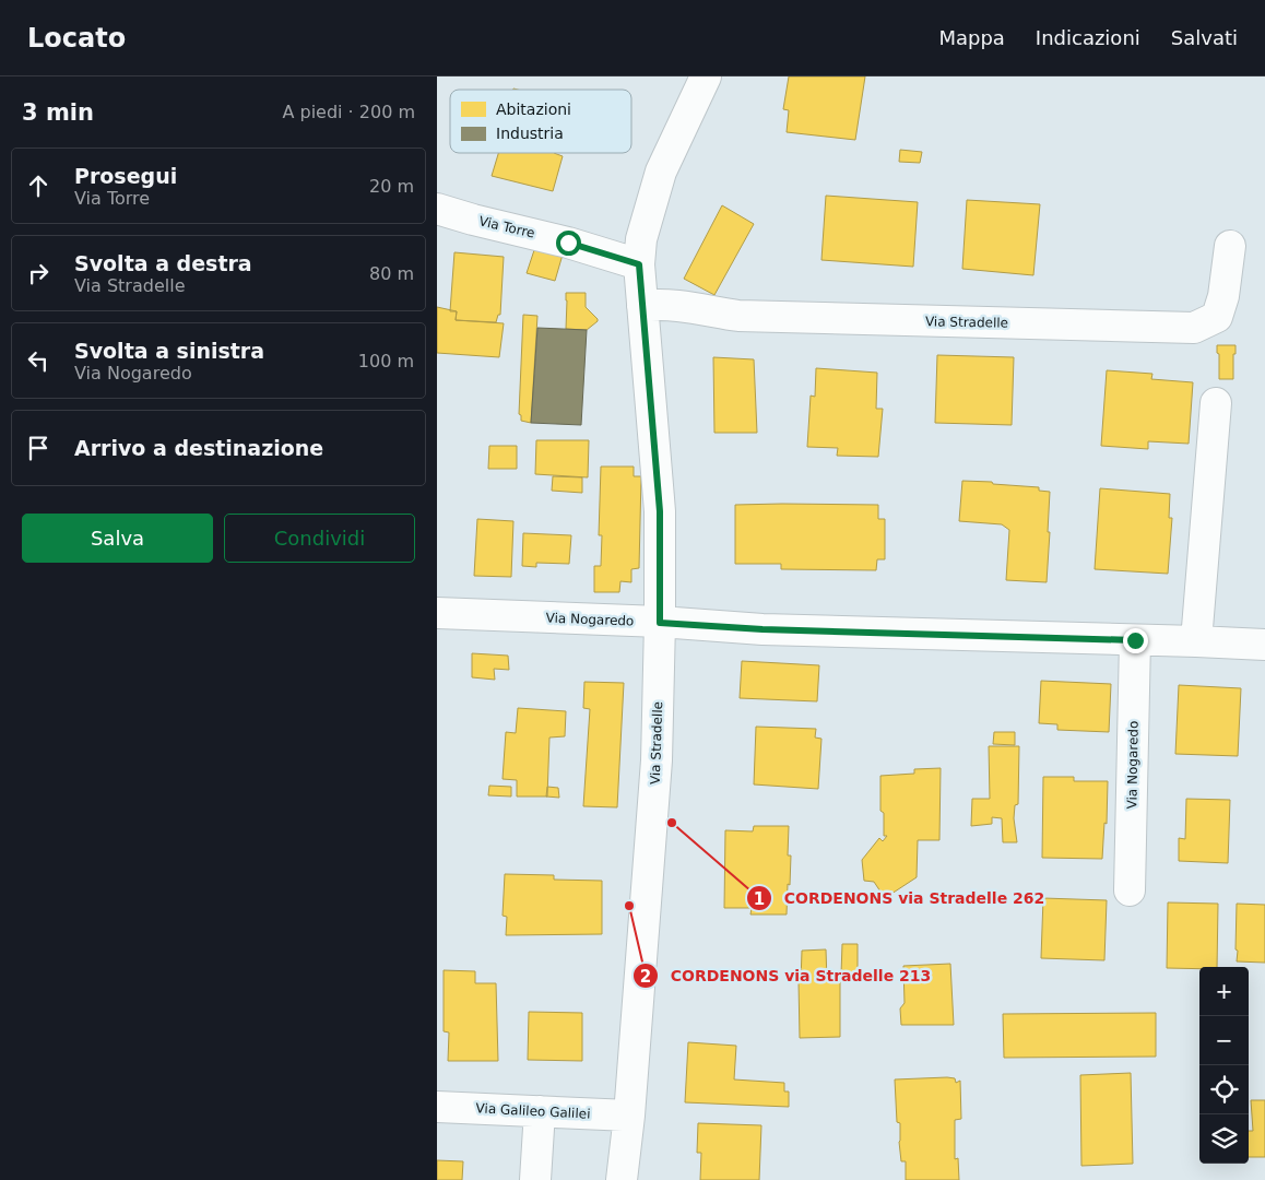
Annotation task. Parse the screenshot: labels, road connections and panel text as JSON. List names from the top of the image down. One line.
{"streets":{"street":["Via Torre","Via Stradelle","Via Nogaredo","Via Galileo Galilei"]},"crossings":[["Via Torre","Via Stradelle"],["Via Stradelle","Via Nogaredo"],["Via Stradelle","Via Galileo Galilei"]],"places":["CORDENONS via Stradelle 262","CORDENONS via Stradelle 213"],"legend":["Abitazioni","Industria"],"page":{"header":"Locato","nav":["Mappa","Indicazioni","Salvati"],"heading":["3 min","A piedi · 200 m"],"list":[["Prosegui","Via Torre","20 m"],["Svolta a destra","Via Stradelle","80 m"],["Svolta a sinistra","Via Nogaredo","100 m"],"Arrivo a destinazione"],"buttons":["Salva","Condividi"],"map_buttons":["+","−"]}}
